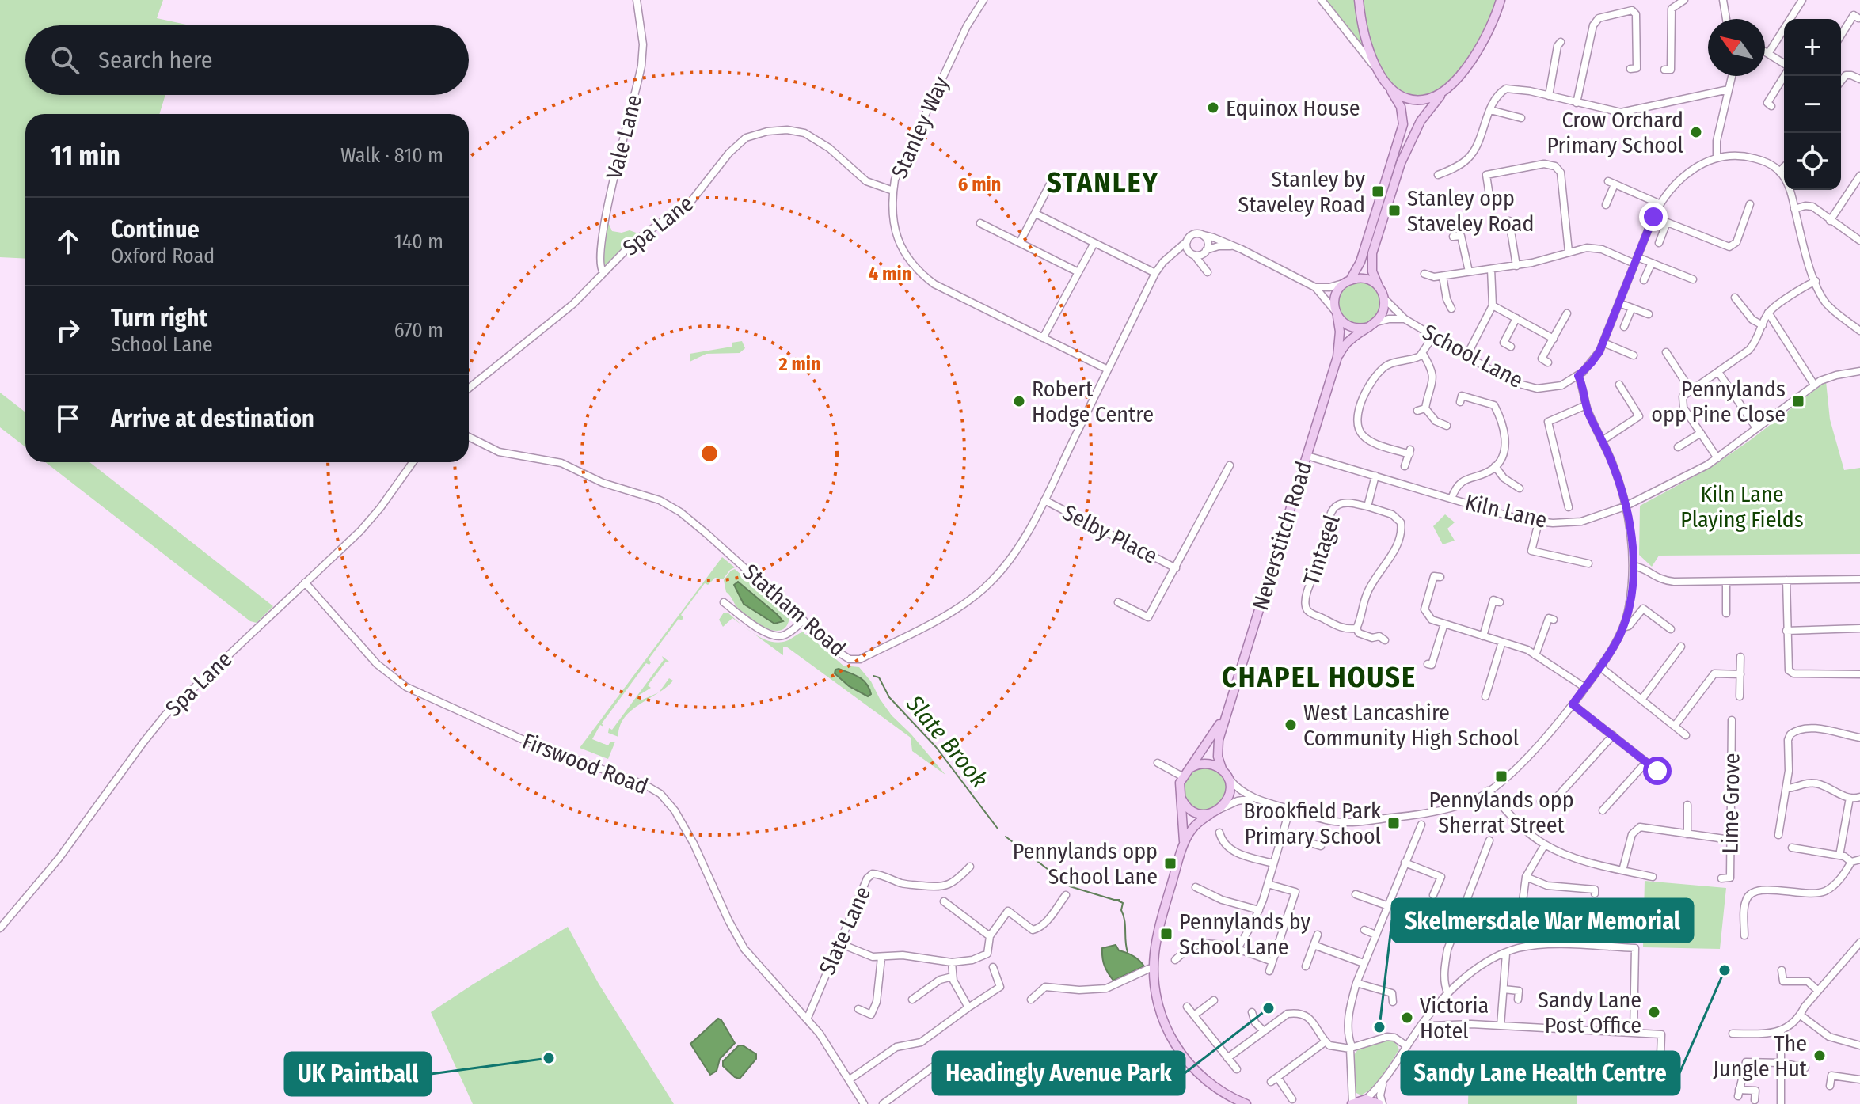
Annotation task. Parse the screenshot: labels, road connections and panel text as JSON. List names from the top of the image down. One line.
{"streets":{"main road":["Neverstitch Road"],"street":["Stanley Way","Vale Lane","Spa Lane","School Lane","Kiln Lane","Selby Place","Tintagel","Statham Road","Firswood Road","Lime Grove","Slate Lane"]},"crossings":[["Stanley Way","Spa Lane"],["Stanley Way","Statham Road"],["Vale Lane","Spa Lane"],["Spa Lane","Firswood Road"],["School Lane","Neverstitch Road"],["Kiln Lane","Neverstitch Road"],["Kiln Lane","Tintagel"],["Selby Place","Statham Road"],["Firswood Road","Slate Lane"]],"districts":["STANLEY","CHAPEL HOUSE"],"water":["Slate Brook"],"parks":["Kiln Lane Playing Fields"],"places":{"other":["Equinox House","Crow Orchard Primary School","Robert Hodge Centre","West Lancashire Community High School","Sandy Lane Health Centre","Headingly Avenue Park","Sandy Lane Post Office","Victoria Hotel","Skelmersdale War Memorial","The Jungle Hut","UK Paintball"],"transit":["Stanley by Staveley Road","Stanley opp Staveley Road","Pennylands opp Pine Close","Pennylands opp Sherrat Street","Brookfield Park Primary School","Pennylands opp School Lane","Pennylands by School Lane"]},"north":"top left","page":{"map_buttons":["+","−"],"search":"Search here","heading":["11 min","Walk · 810 m"],"list":[["Continue","Oxford Road","140 m"],["Turn right","School Lane","670 m"],"Arrive at destination"]},"rings":["6 min","4 min","2 min"]}
